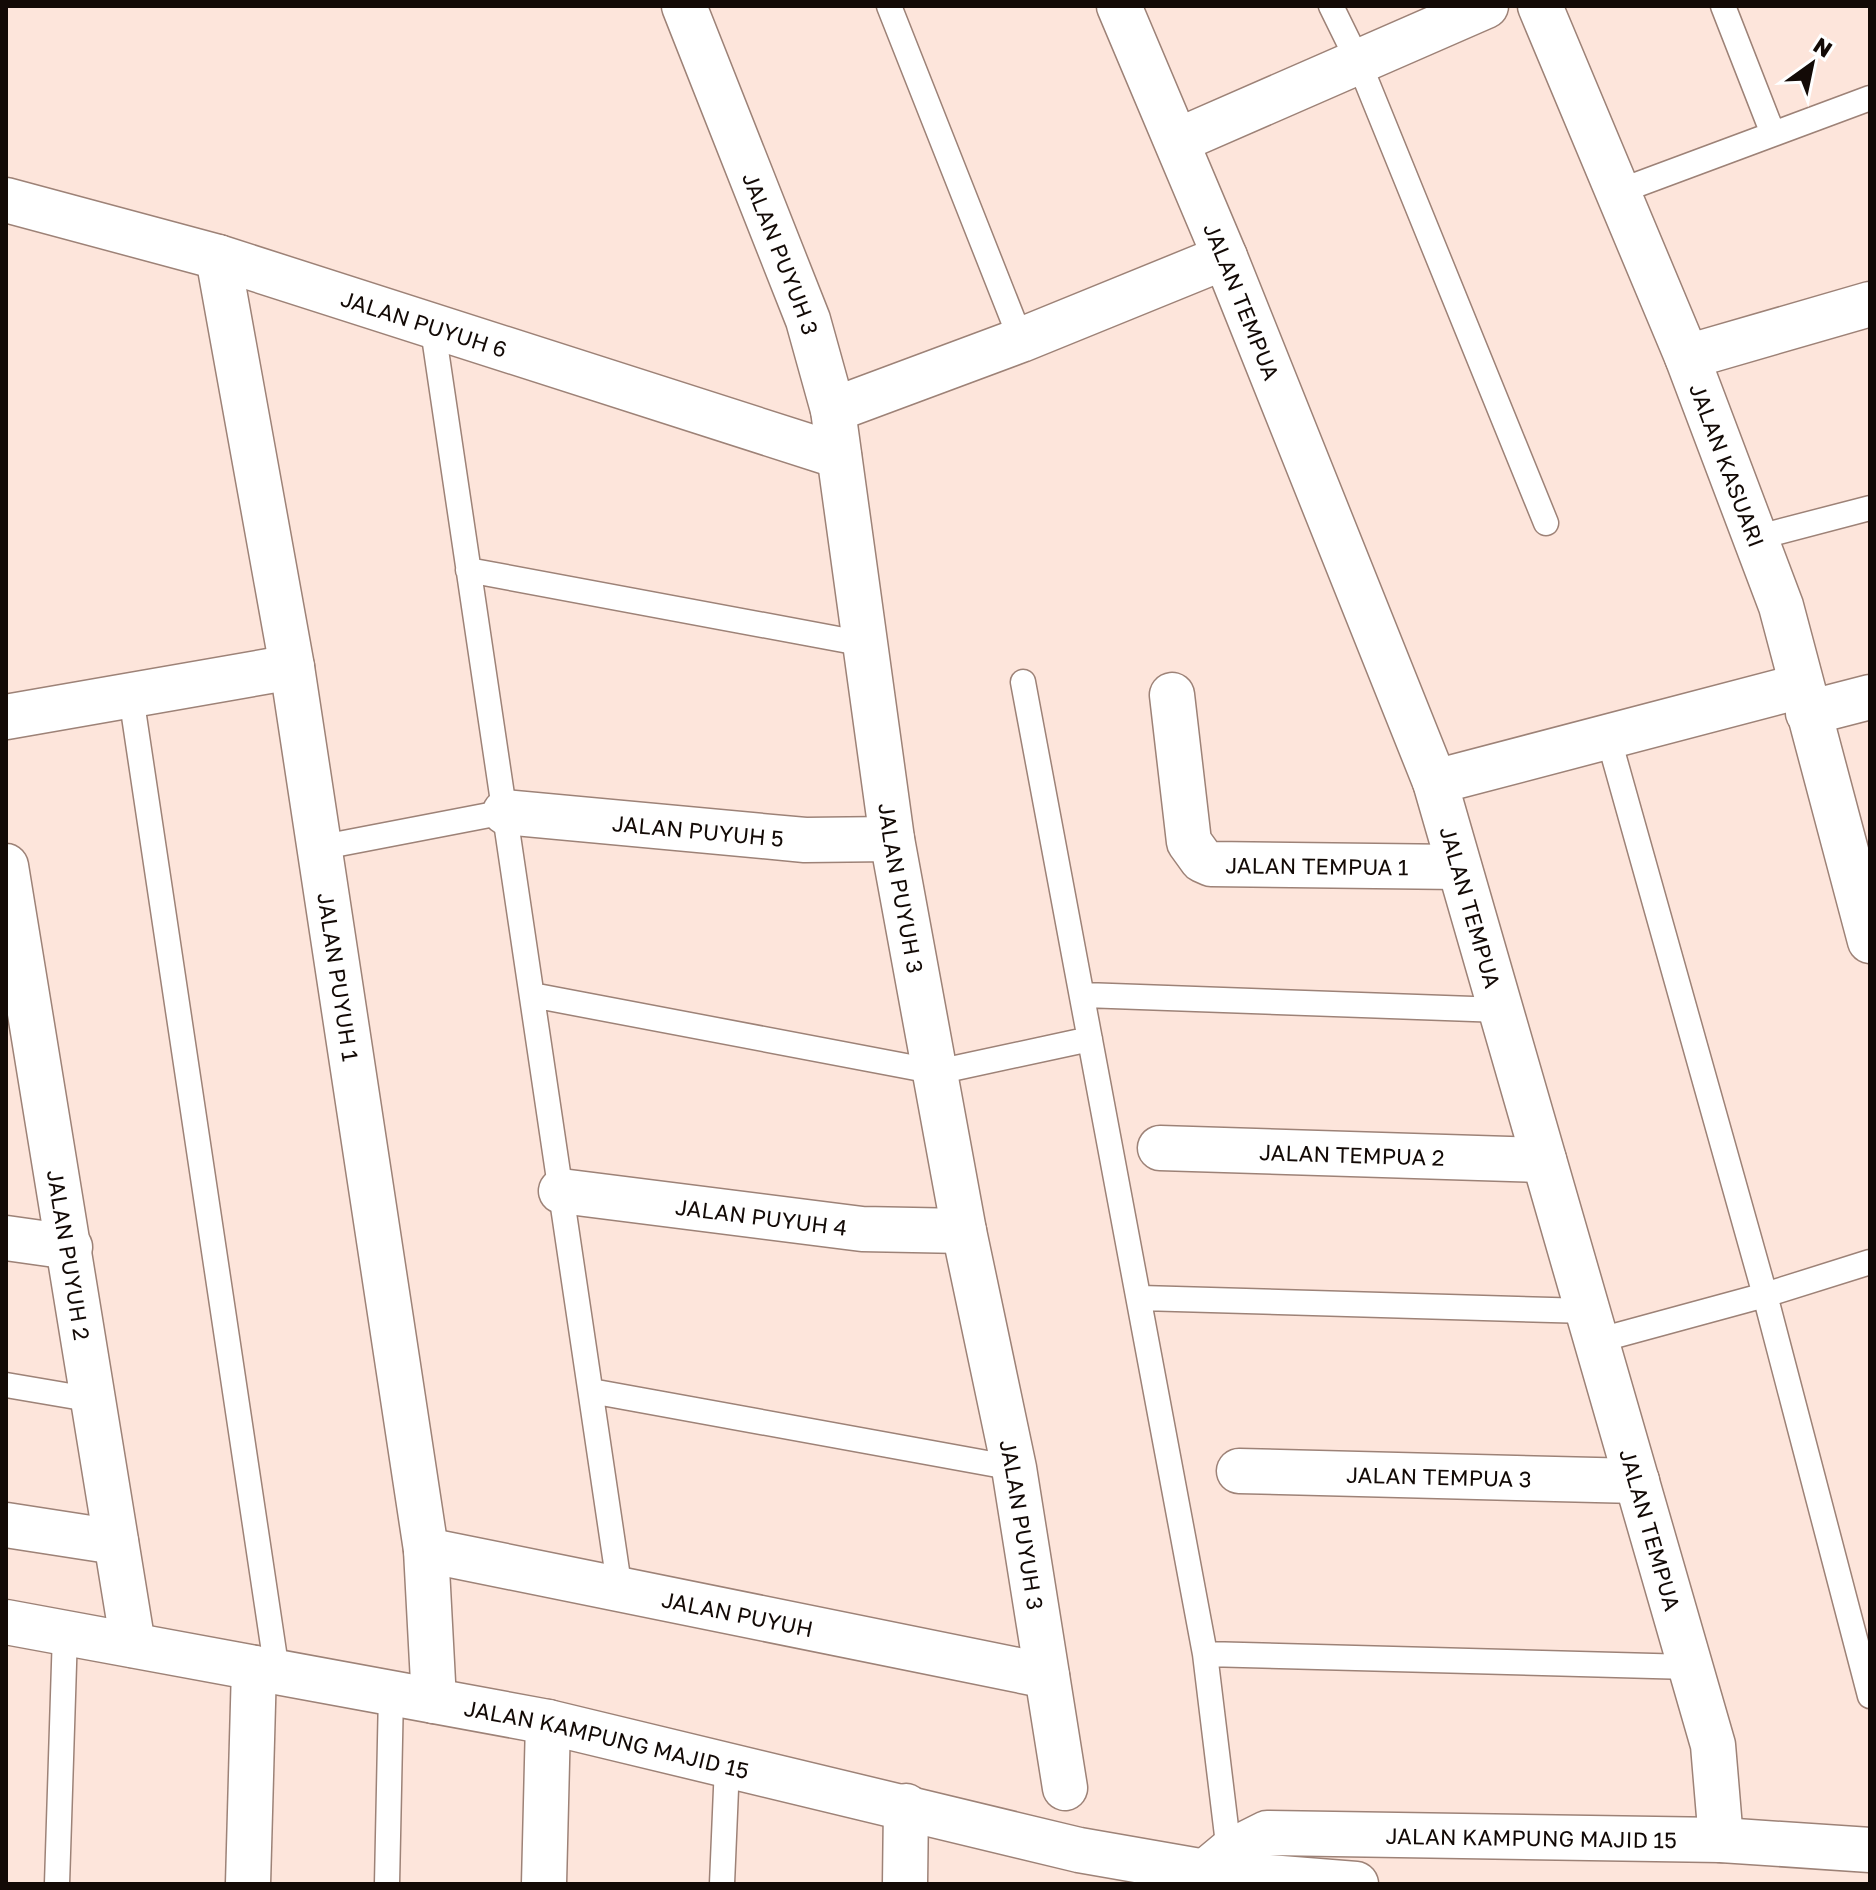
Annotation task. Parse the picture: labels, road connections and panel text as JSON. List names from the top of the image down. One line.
{"streets":{"street":["JALAN PUYUH 3","JALAN TEMPUA","JALAN PUYUH 6","JALAN KASUARI","JALAN PUYUH 5","JALAN TEMPUA 1","JALAN PUYUH 1","JALAN TEMPUA 2","JALAN PUYUH 4","JALAN PUYUH 2","JALAN TEMPUA 3","JALAN PUYUH","JALAN KAMPUNG MAJID 15"]},"crossings":[["JALAN PUYUH 3","JALAN PUYUH 6"],["JALAN PUYUH 3","JALAN PUYUH 5"],["JALAN PUYUH 3","JALAN PUYUH 4"],["JALAN PUYUH 3","JALAN PUYUH"],["JALAN TEMPUA","JALAN TEMPUA 1"],["JALAN TEMPUA","JALAN TEMPUA 2"],["JALAN TEMPUA","JALAN TEMPUA 3"],["JALAN TEMPUA","JALAN KAMPUNG MAJID 15"],["JALAN PUYUH 6","JALAN PUYUH 1"],["JALAN PUYUH 1","JALAN PUYUH"],["JALAN PUYUH 1","JALAN KAMPUNG MAJID 15"],["JALAN PUYUH 2","JALAN KAMPUNG MAJID 15"]],"north":"top right"}
